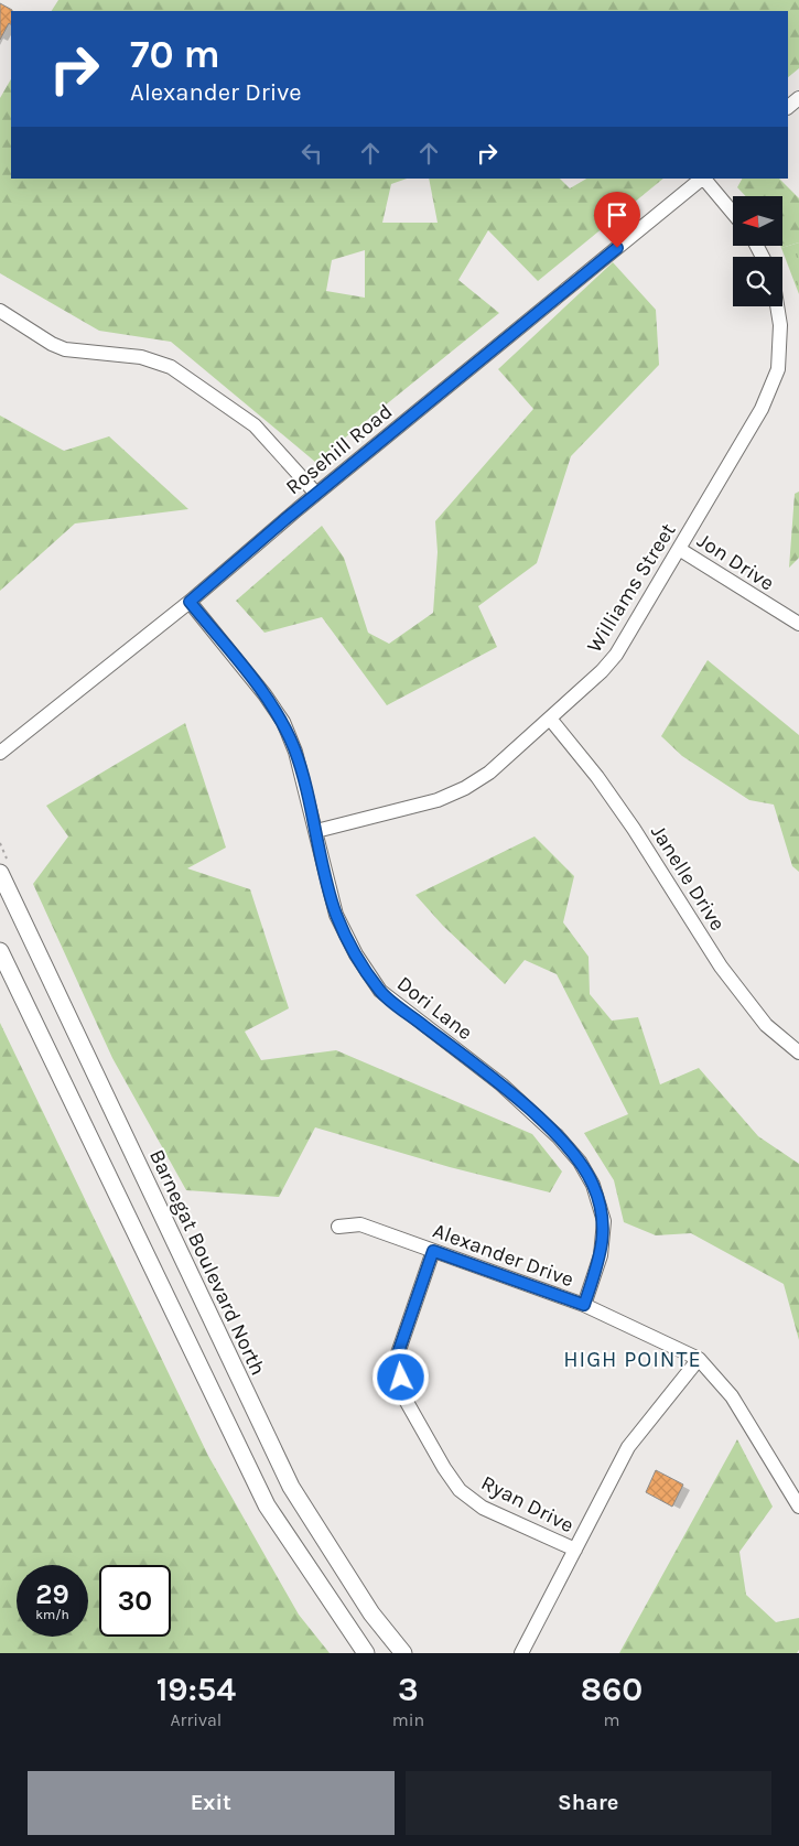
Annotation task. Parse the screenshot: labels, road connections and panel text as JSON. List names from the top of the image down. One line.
{"streets":{"street":["Rosehill Road","Jon Drive","Williams Street","Janelle Drive","Dori Lane","Alexander Drive","Barnegat Boulevard North","Ryan Drive"]},"crossings":[["Rosehill Road","Dori Lane"],["Jon Drive","Williams Street"],["Williams Street","Janelle Drive"],["Williams Street","Dori Lane"],["Dori Lane","Alexander Drive"],["Alexander Drive","Ryan Drive"]],"districts":["HIGH POINTE"],"north":"left","page":{"turn":["70 m","Alexander Drive"],"speed":"29 km/h","limit":"30","eta":["19:54","Arrival","3","min","860","m"],"buttons":["Exit","Share"]}}
